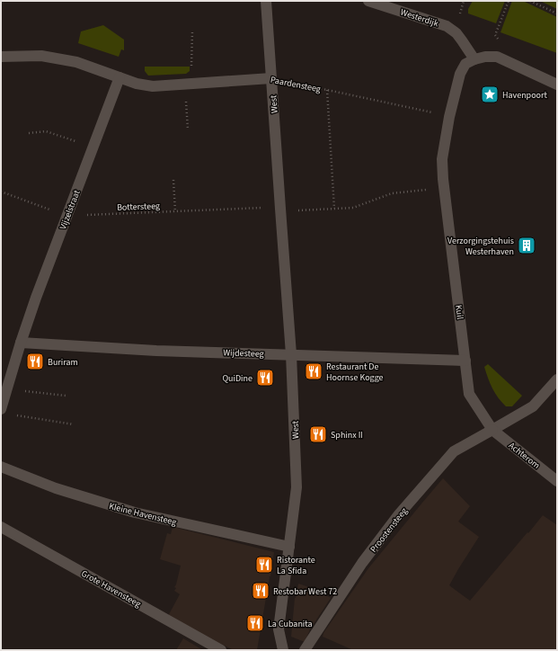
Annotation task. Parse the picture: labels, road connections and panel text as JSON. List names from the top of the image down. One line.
{"streets":{"street":["Westerdijk","Paardensteeg","West","Vijzelstraat","Kuil","Wijdesteeg","Achterom","Kleine Havensteeg","Proostensteeg","Grote Havensteeg"],"path":["Bottersteeg"]},"crossings":[["Westerdijk","Kuil"],["Paardensteeg","West"],["Paardensteeg","Vijzelstraat"],["Paardensteeg","Kuil"],["West","Bottersteeg"],["West","Wijdesteeg"],["West","Kleine Havensteeg"],["Bottersteeg","Vijzelstraat"],["Vijzelstraat","Wijdesteeg"],["Kuil","Wijdesteeg"],["Kuil","Achterom"],["Kuil","Proostensteeg"],["Achterom","Proostensteeg"]],"places":{"place":["Havenpoort"],"building":["Verzorgingstehuis Westerhaven"],"restaurant":["Buriram","Restaurant De Hoornse Kogge","QuiDine","Sphinx II","Ristorante La Sfida","Restobar West 72","La Cubanita"]}}
